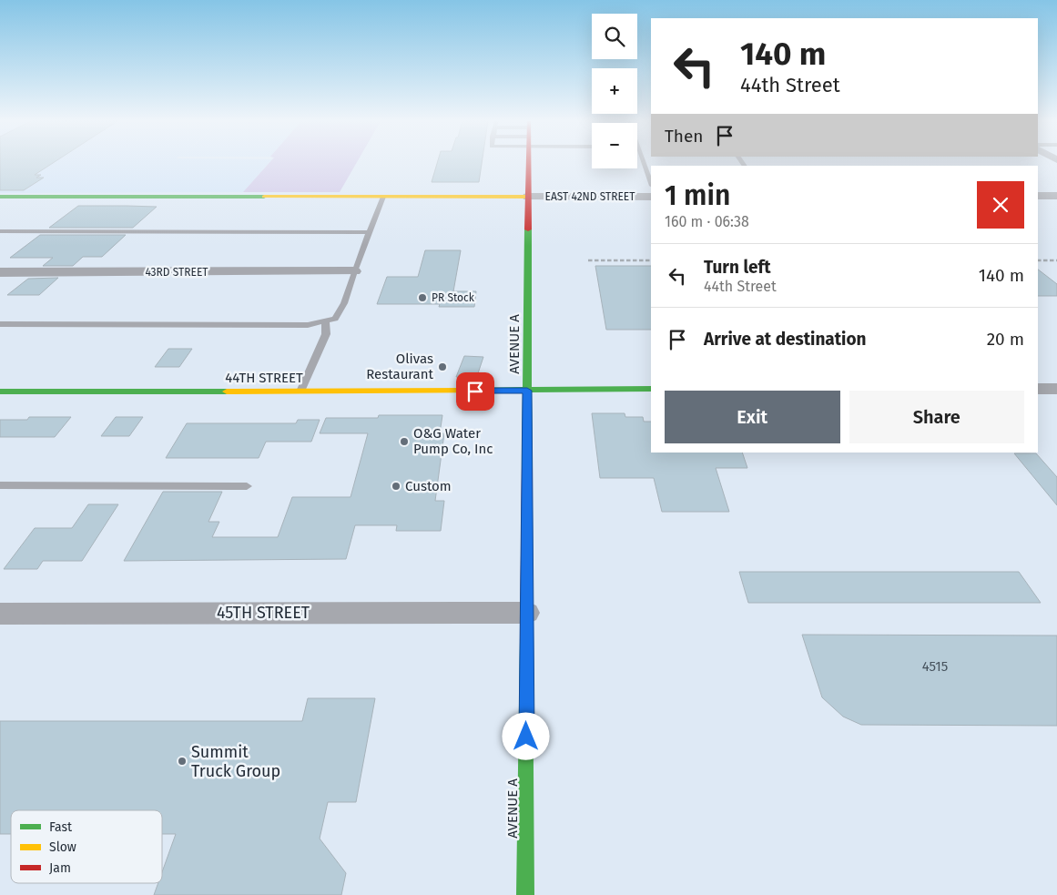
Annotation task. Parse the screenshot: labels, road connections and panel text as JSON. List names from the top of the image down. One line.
{"streets":{"street":["EAST 42ND STREET","43RD STREET","AVENUE A","44TH STREET","45TH STREET"]},"crossings":[["EAST 42ND STREET","AVENUE A"],["AVENUE A","44TH STREET"],["AVENUE A","45TH STREET"]],"places":["PR Stock","Olivas Restaurant","O&G Water Pump Co, Inc","Custom","Summit Truck Group"],"house_numbers":["4515"],"legend":["Fast","Slow","Jam"],"page":{"map_buttons":["+","−"],"turn":["140 m","44th Street"],"then":"Then","heading":["1 min","160 m · 06:38"],"list":[{"name":"Turn left","note":"44th Street","value":"140 m"},{"name":"Arrive at destination","value":"20 m"}],"buttons":["Exit","Share"]}}
